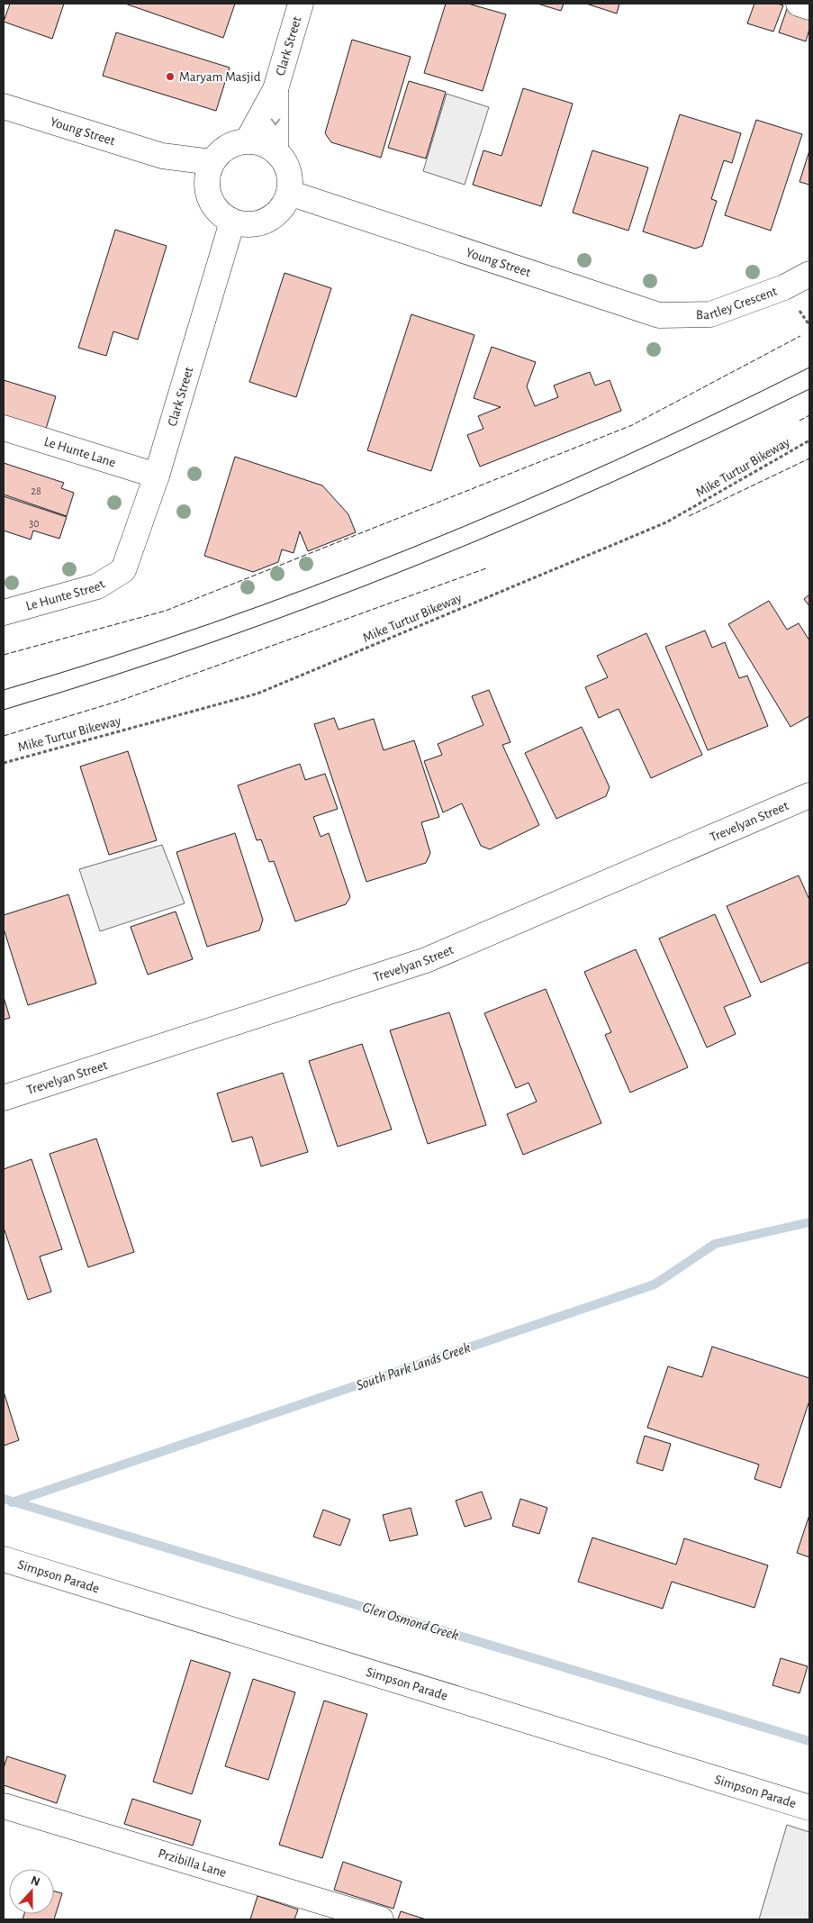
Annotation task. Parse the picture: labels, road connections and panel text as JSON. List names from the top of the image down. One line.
{"streets":{"street":["Clark Street","Young Street","Bartley Crescent","Le Hunte Lane","Le Hunte Street","Trevelyan Street","Simpson Parade","Przibilla Lane"],"path":["Mike Turtur Bikeway"]},"crossings":[["Clark Street","Young Street"],["Clark Street","Le Hunte Lane"],["Clark Street","Le Hunte Street"],["Young Street","Bartley Crescent"]],"water":["South Park Lands Creek","Glen Osmond Creek"],"places":["Maryam Masjid"],"house_numbers":["28","30"],"north":"top"}
